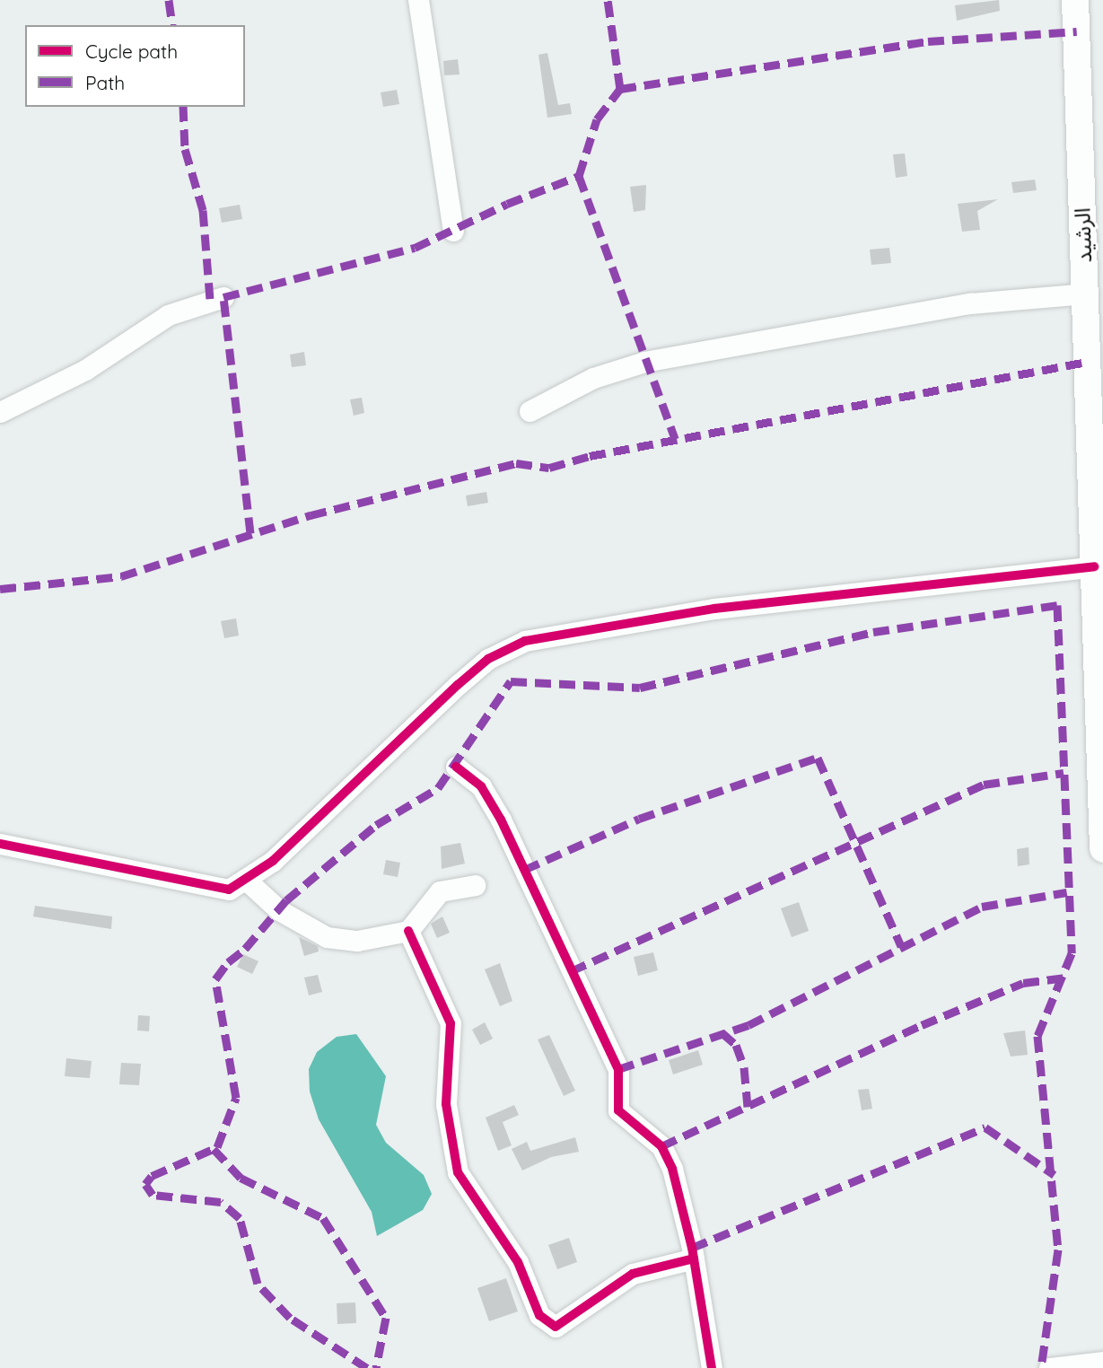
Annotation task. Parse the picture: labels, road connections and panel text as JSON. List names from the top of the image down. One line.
{"streets":{"main road":["الرشيد"]},"legend":["Cycle path","Path"]}
